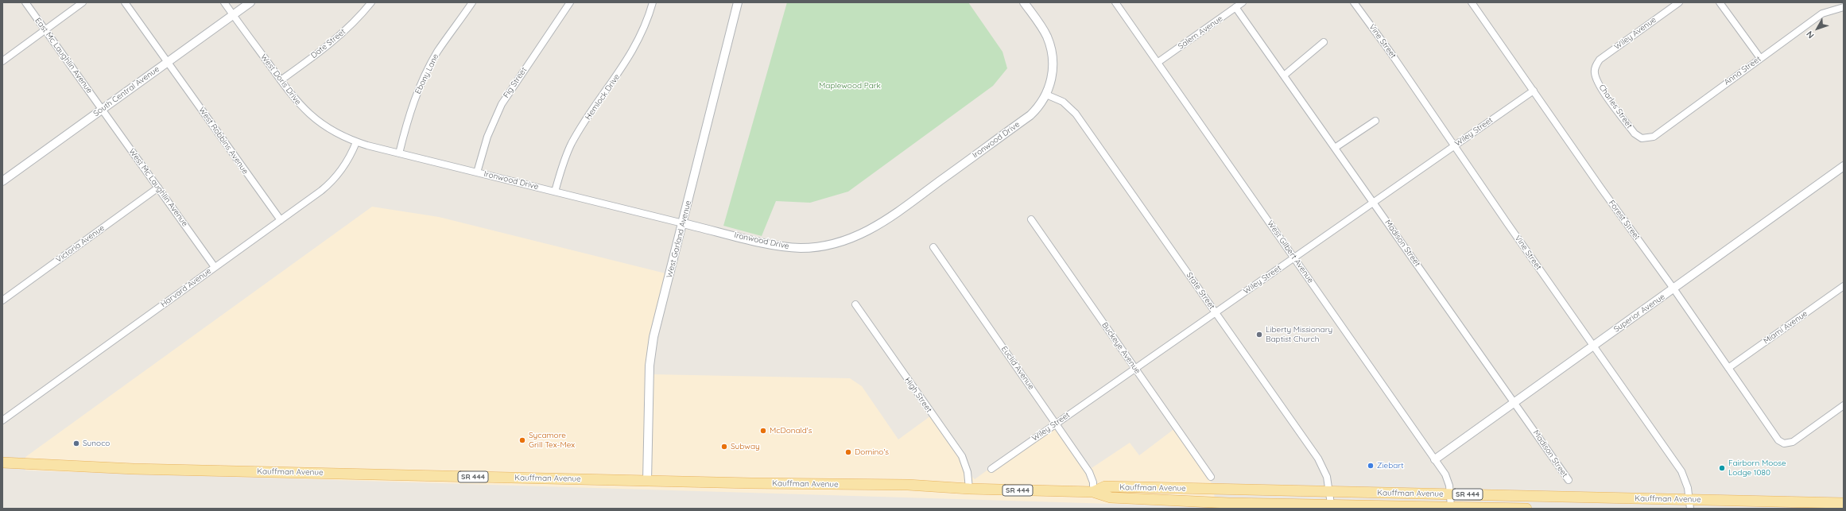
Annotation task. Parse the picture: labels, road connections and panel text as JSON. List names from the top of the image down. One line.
{"streets":{"main road":["Kauffman Avenue","SR 444"],"street":["Salem Avenue","Wiley Avenue","Vine Street","Date Street","East Mc Laughlin Avenue","Anna Street","Ebony Lane","West Doris Drive","Fig Street","South Central Avenue","Hemlock Drive","Charles Street","Wiley Street","Ironwood Drive","West Robbins Avenue","West Mc Laughlin Avenue","Forest Street","West Garland Avenue","Madison Street","Victoria Avenue","West Gilbert Avenue","Harvard Avenue","State Street","Superior Avenue","Miami Avenue","Buckeye Avenue","Euclid Avenue","High Street"]},"crossings":[["Salem Avenue","Madison Street"],["Salem Avenue","West Gilbert Avenue"],["Wiley Avenue","Charles Street"],["Vine Street","Wiley Street"],["Vine Street","Superior Avenue"],["Vine Street","Kauffman Avenue"],["Date Street","West Doris Drive"],["East Mc Laughlin Avenue","South Central Avenue"],["East Mc Laughlin Avenue","West Mc Laughlin Avenue"],["Anna Street","Charles Street"],["Ebony Lane","Ironwood Drive"],["West Doris Drive","South Central Avenue"],["West Doris Drive","Ironwood Drive"],["West Doris Drive","Harvard Avenue"],["Fig Street","Ironwood Drive"],["South Central Avenue","West Robbins Avenue"],["South Central Avenue","West Mc Laughlin Avenue"],["Hemlock Drive","Ironwood Drive"],["Wiley Street","Forest Street"],["Wiley Street","Madison Street"],["Wiley Street","West Gilbert Avenue"],["Wiley Street","State Street"],["Wiley Street","Buckeye Avenue"],["Wiley Street","Euclid Avenue"],["Ironwood Drive","West Garland Avenue"],["Ironwood Drive","Harvard Avenue"],["Ironwood Drive","State Street"],["West Robbins Avenue","Harvard Avenue"],["West Mc Laughlin Avenue","Victoria Avenue"],["West Mc Laughlin Avenue","Harvard Avenue"],["Forest Street","Superior Avenue"],["Forest Street","Miami Avenue"],["West Garland Avenue","Kauffman Avenue"],["Madison Street","Superior Avenue"],["West Gilbert Avenue","Superior Avenue"],["West Gilbert Avenue","Kauffman Avenue"],["State Street","Kauffman Avenue"],["Euclid Avenue","Kauffman Avenue"],["High Street","Kauffman Avenue"]],"parks":["Maplewood Park"],"places":["Liberty Missionary Baptist Church","McDonald's","Sycamore Grill Tex-Mex","Sunoco","Subway","Domino's","Ziebart","Fairborn Moose Lodge 1080"],"north":"bottom left"}
